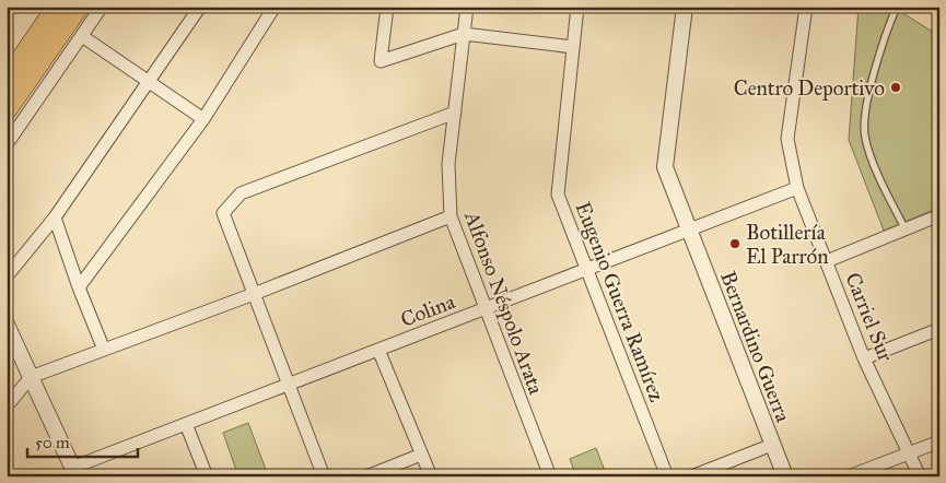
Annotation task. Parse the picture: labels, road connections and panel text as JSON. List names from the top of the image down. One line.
{"streets":{"street":["Eugenio Guerra Ramírez","Alfonso Néspolo Arata","Colina","Carriel Sur","Bernardino Guerra"]},"crossings":[["Eugenio Guerra Ramírez","Colina"],["Alfonso Néspolo Arata","Colina"],["Colina","Carriel Sur"],["Colina","Bernardino Guerra"]],"places":["Centro Deportivo","Botillería El Parrón"],"scale_bar":"50 m"}
